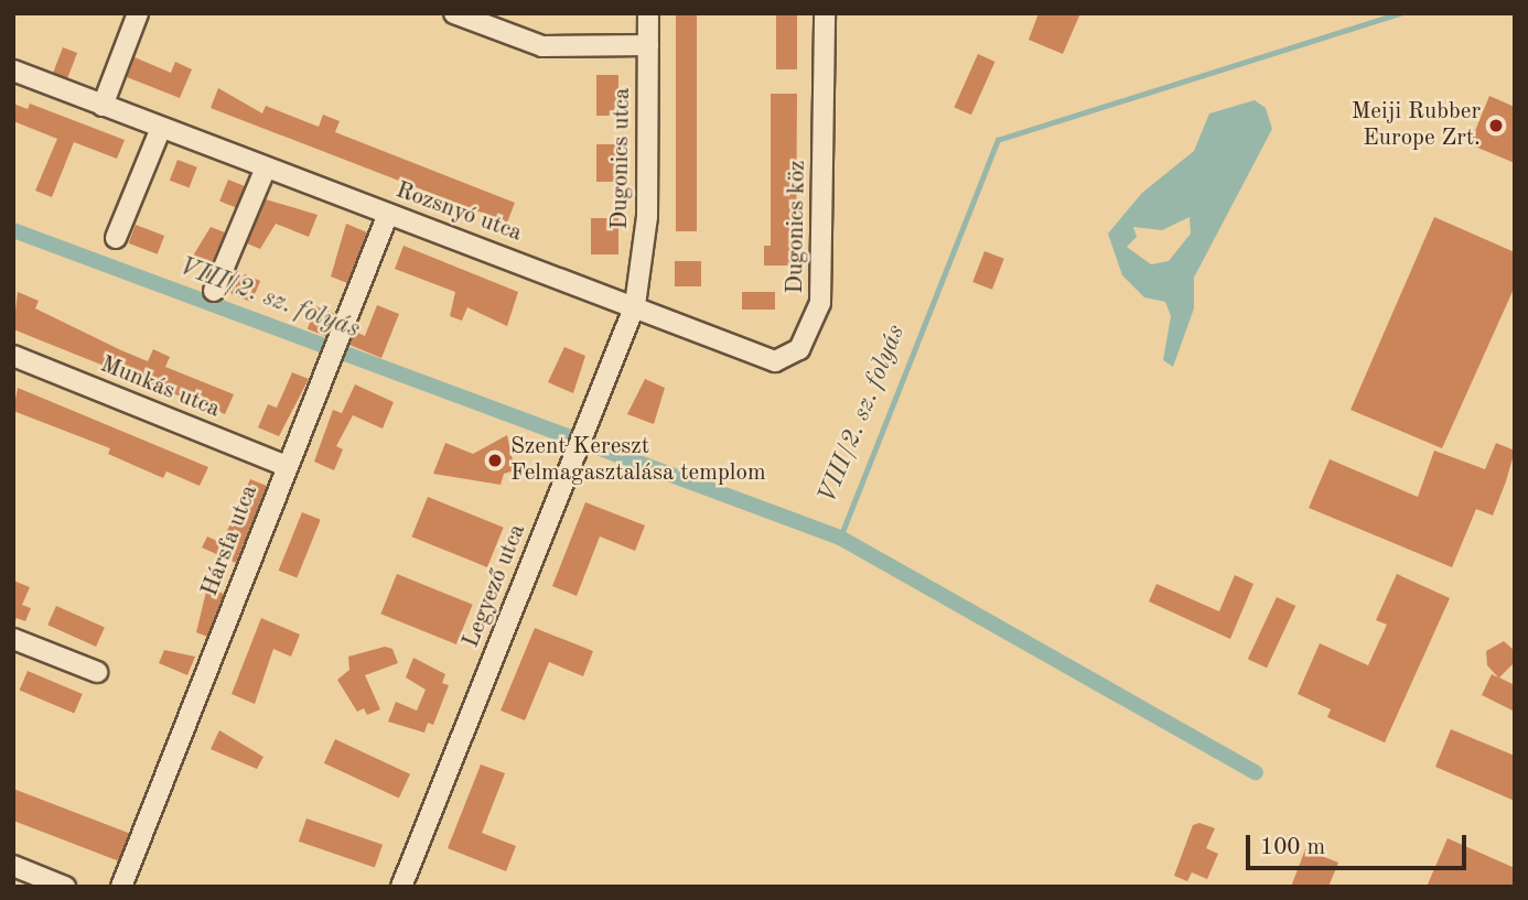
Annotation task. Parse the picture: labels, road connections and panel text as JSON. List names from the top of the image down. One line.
{"streets":{"street":["Dugonics utca","Rozsnyó utca","Dugonics köz","Munkás utca","Hársfa utca","Legyező utca"]},"crossings":[["Dugonics utca","Rozsnyó utca"],["Dugonics utca","Dugonics köz"],["Dugonics utca","Legyező utca"],["Rozsnyó utca","Dugonics köz"],["Rozsnyó utca","Hársfa utca"],["Rozsnyó utca","Legyező utca"],["Dugonics köz","Legyező utca"],["Munkás utca","Hársfa utca"]],"water":["VIII/2. sz. folyás"],"places":["Meiji Rubber Europe Zrt.","Szent Kereszt Felmagasztalása templom"],"scale_bar":"100 m"}
